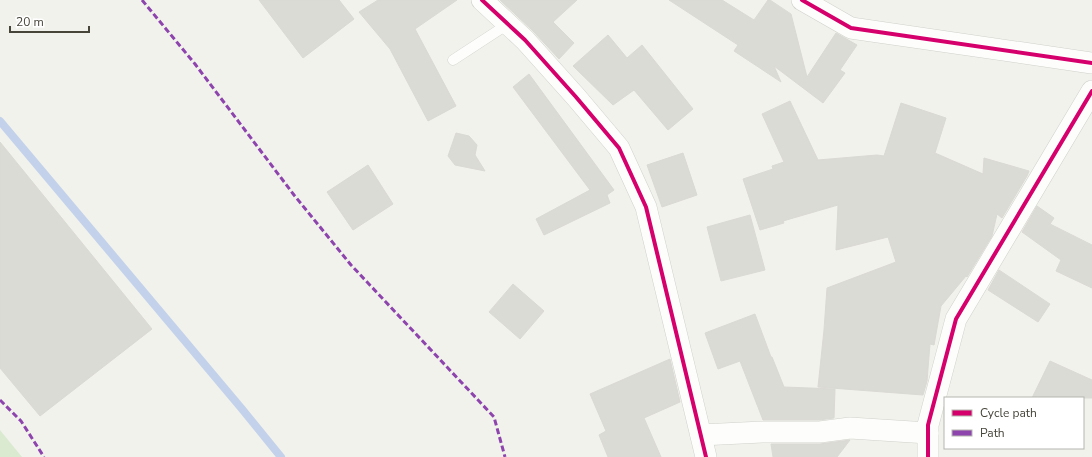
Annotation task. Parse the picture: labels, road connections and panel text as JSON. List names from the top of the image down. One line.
{"legend":["Cycle path","Path"],"scale_bar":"20 m"}
